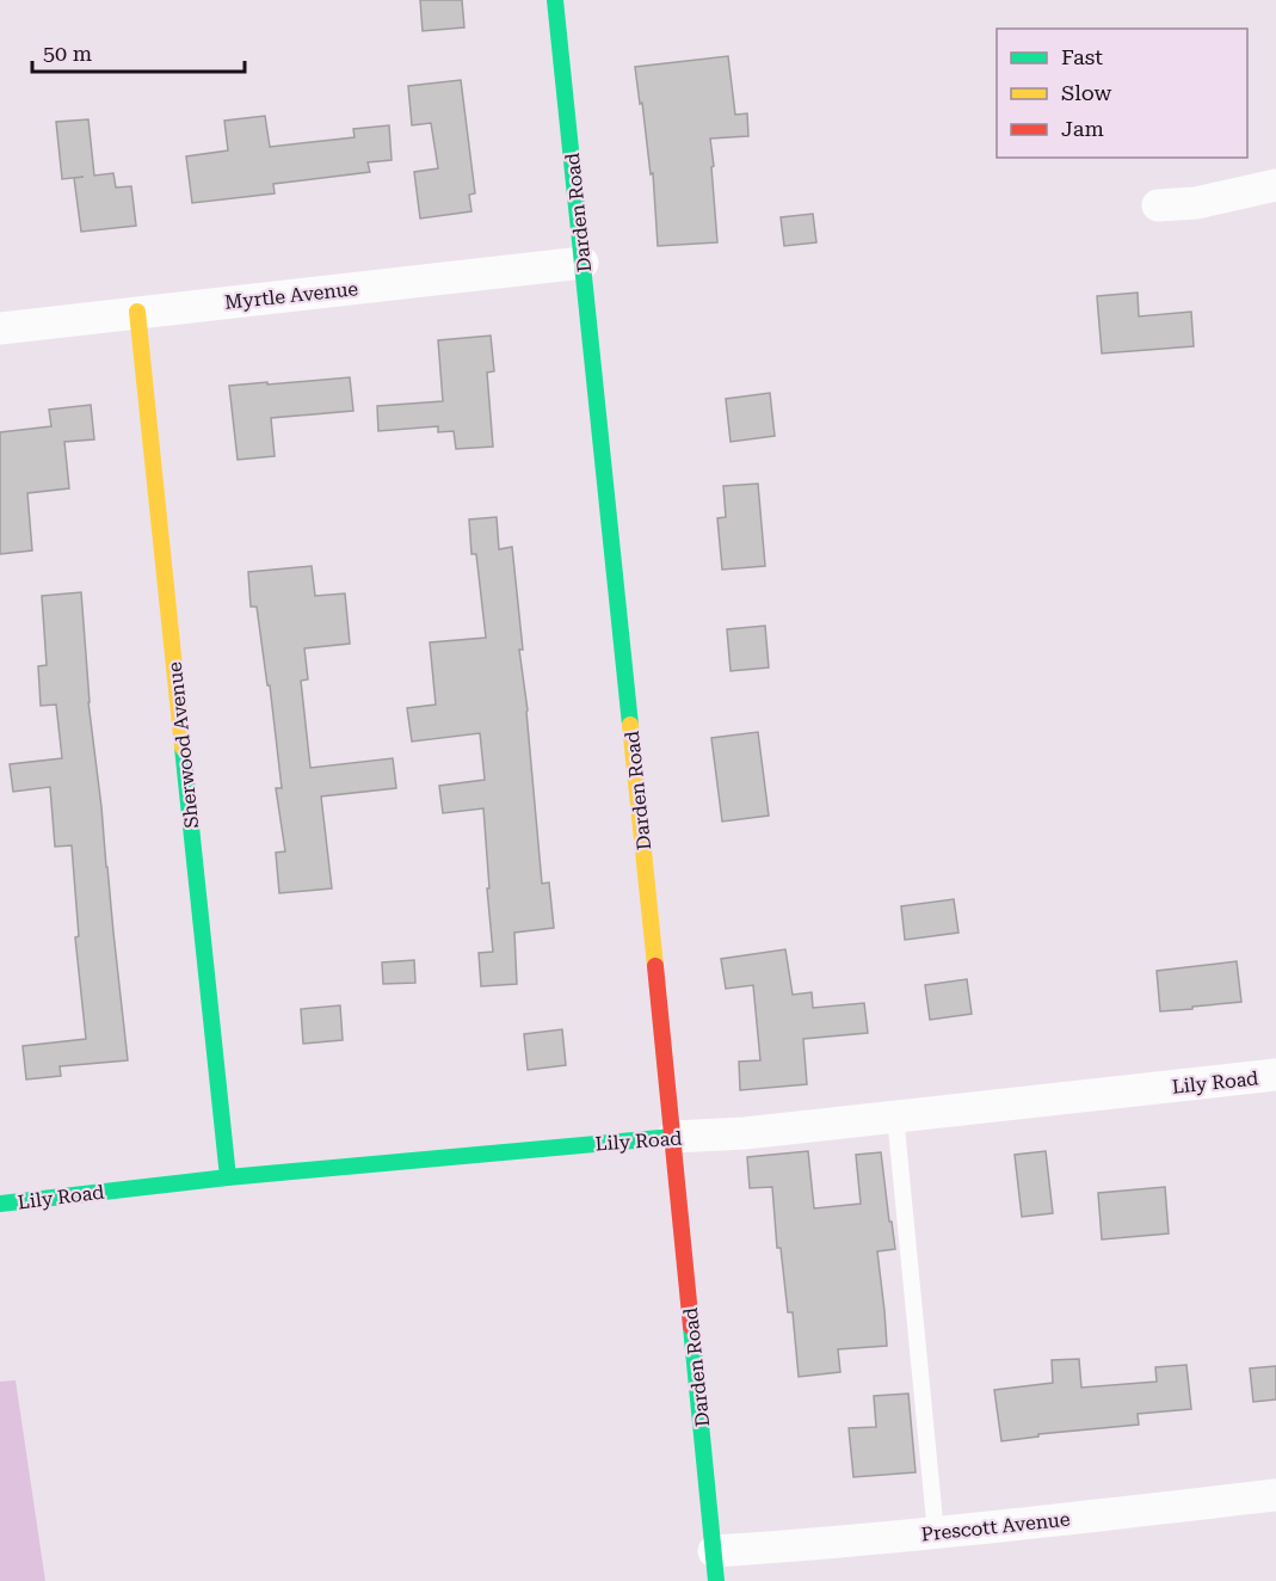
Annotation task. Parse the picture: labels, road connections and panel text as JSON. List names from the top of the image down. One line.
{"streets":{"street":["Darden Road","Myrtle Avenue","Sherwood Avenue","Lily Road","Prescott Avenue"]},"crossings":[["Darden Road","Myrtle Avenue"],["Darden Road","Lily Road"],["Darden Road","Prescott Avenue"],["Myrtle Avenue","Sherwood Avenue"],["Sherwood Avenue","Lily Road"]],"legend":["Fast","Slow","Jam"],"scale_bar":"50 m"}
